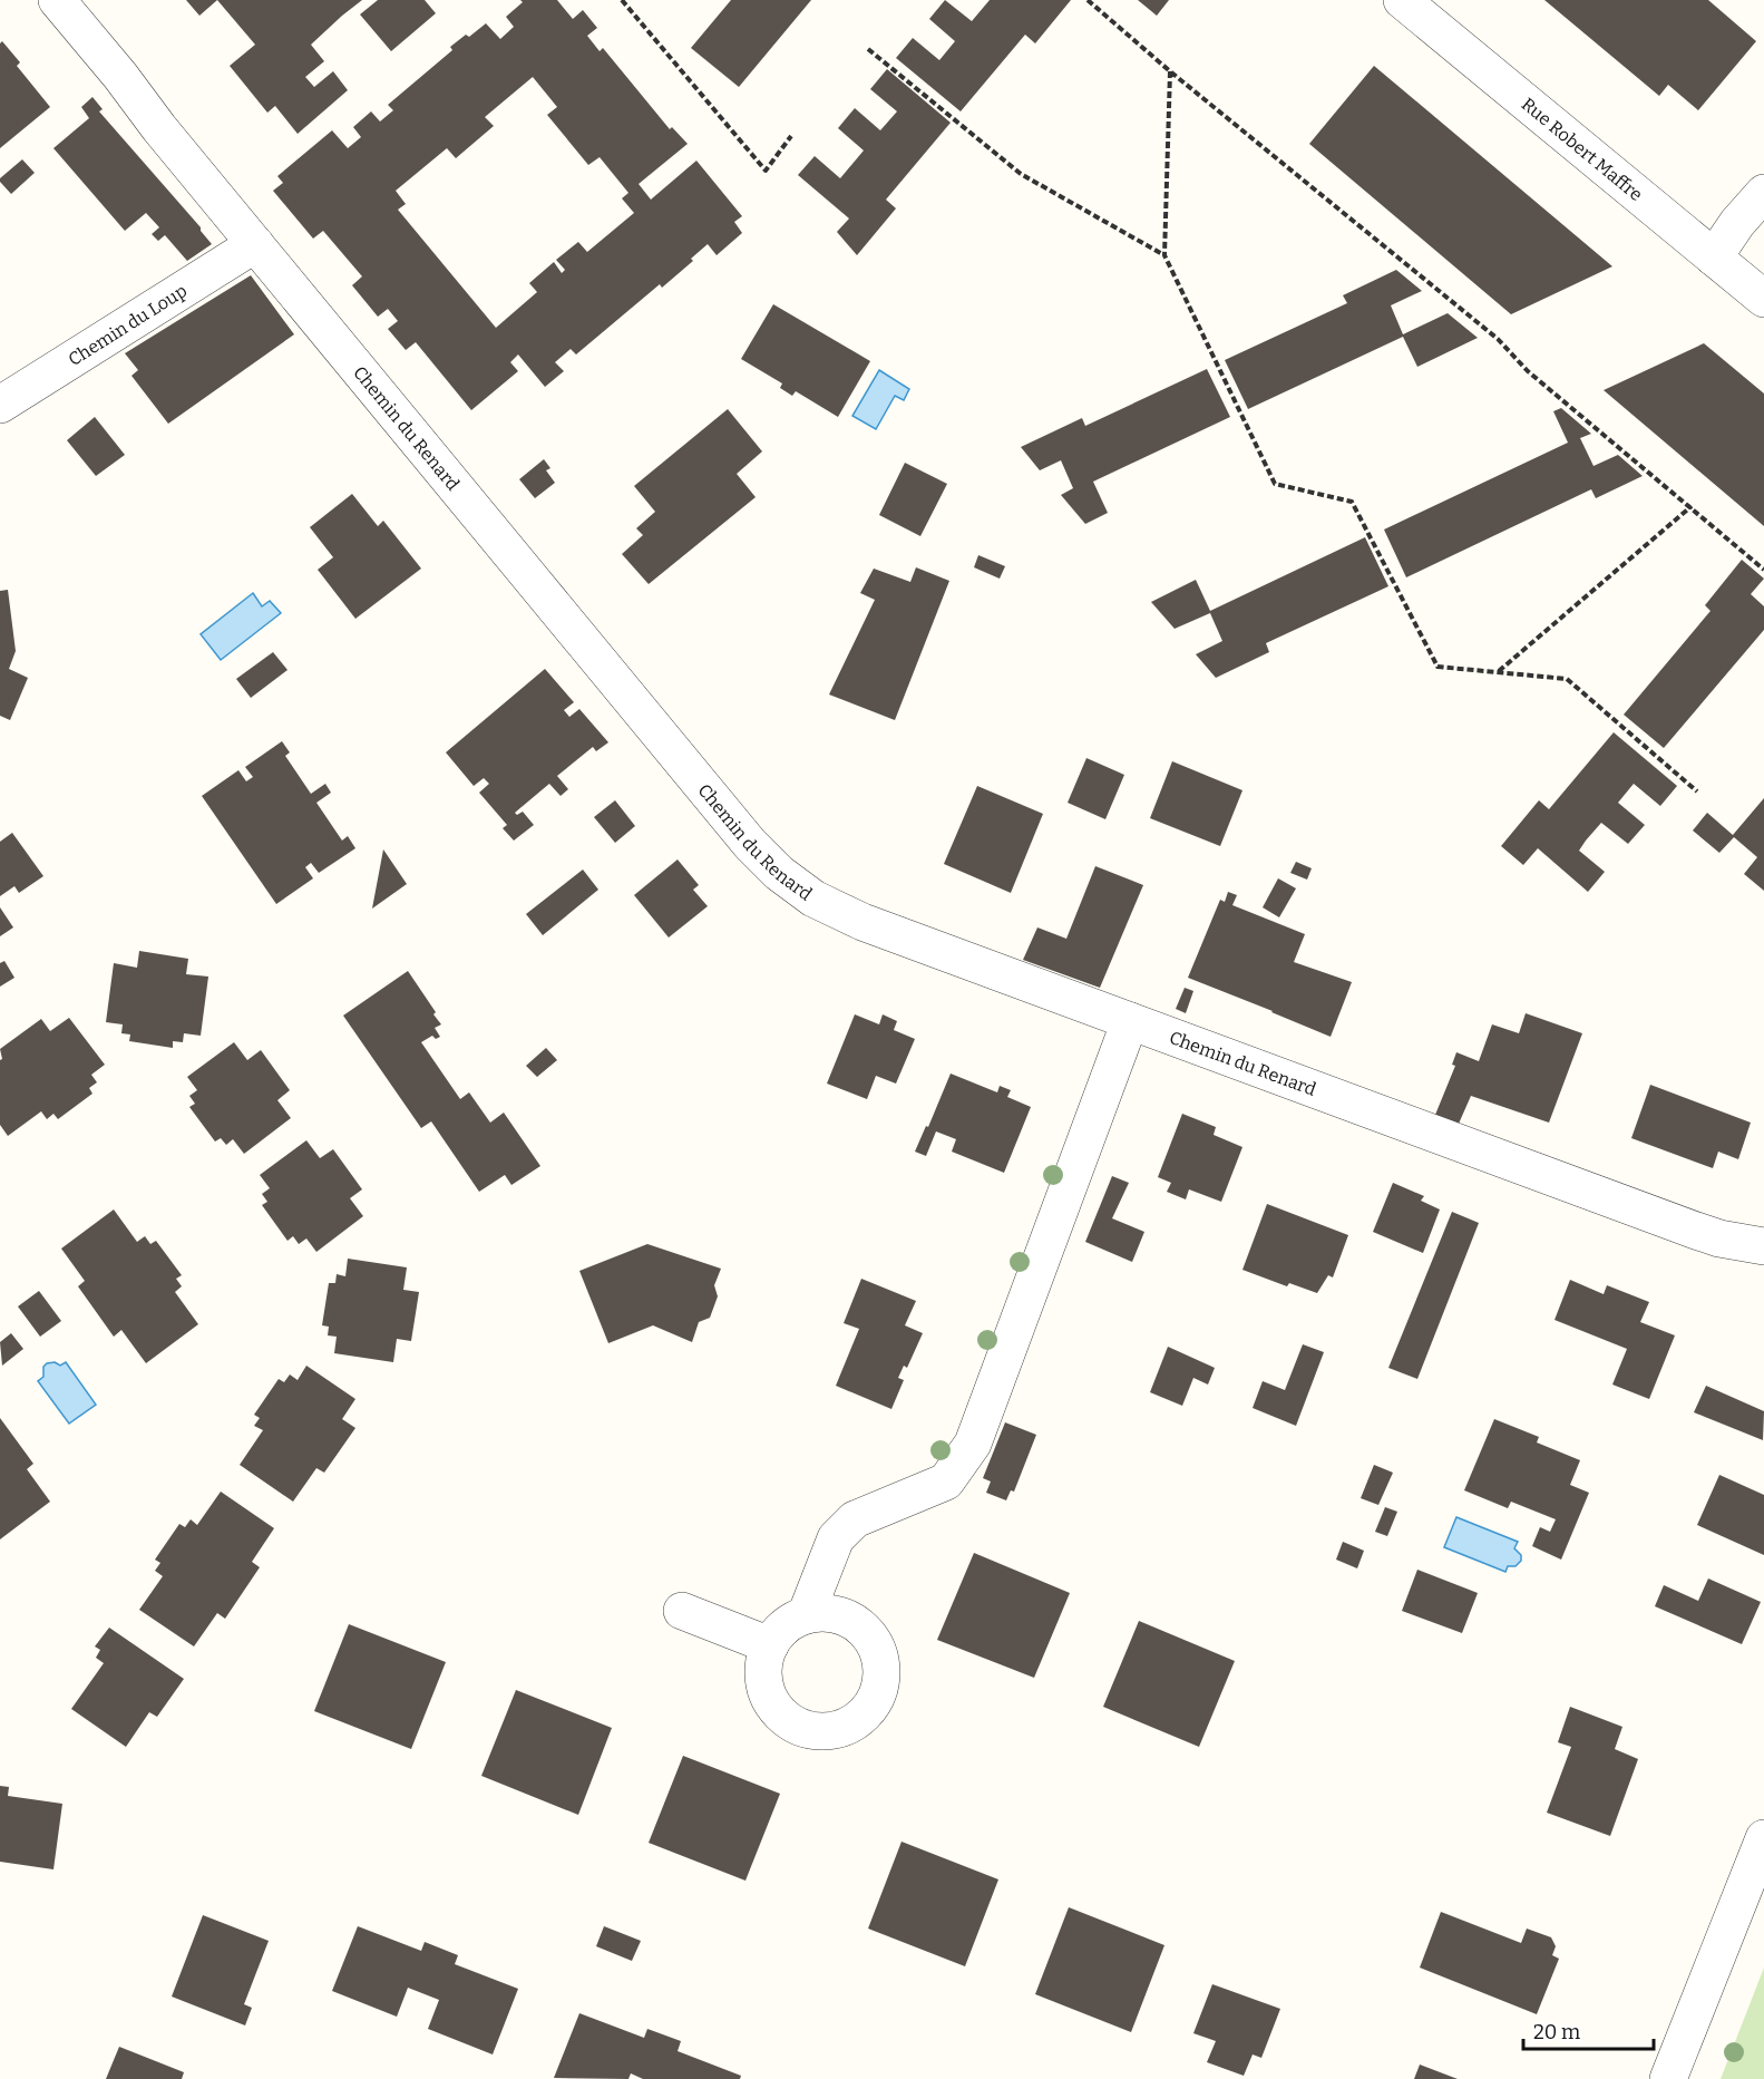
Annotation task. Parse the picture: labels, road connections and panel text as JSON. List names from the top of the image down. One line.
{"streets":{"street":["Rue Robert Maffre","Chemin du Loup","Chemin du Renard"]},"crossings":[["Chemin du Loup","Chemin du Renard"]],"scale_bar":"20 m"}
